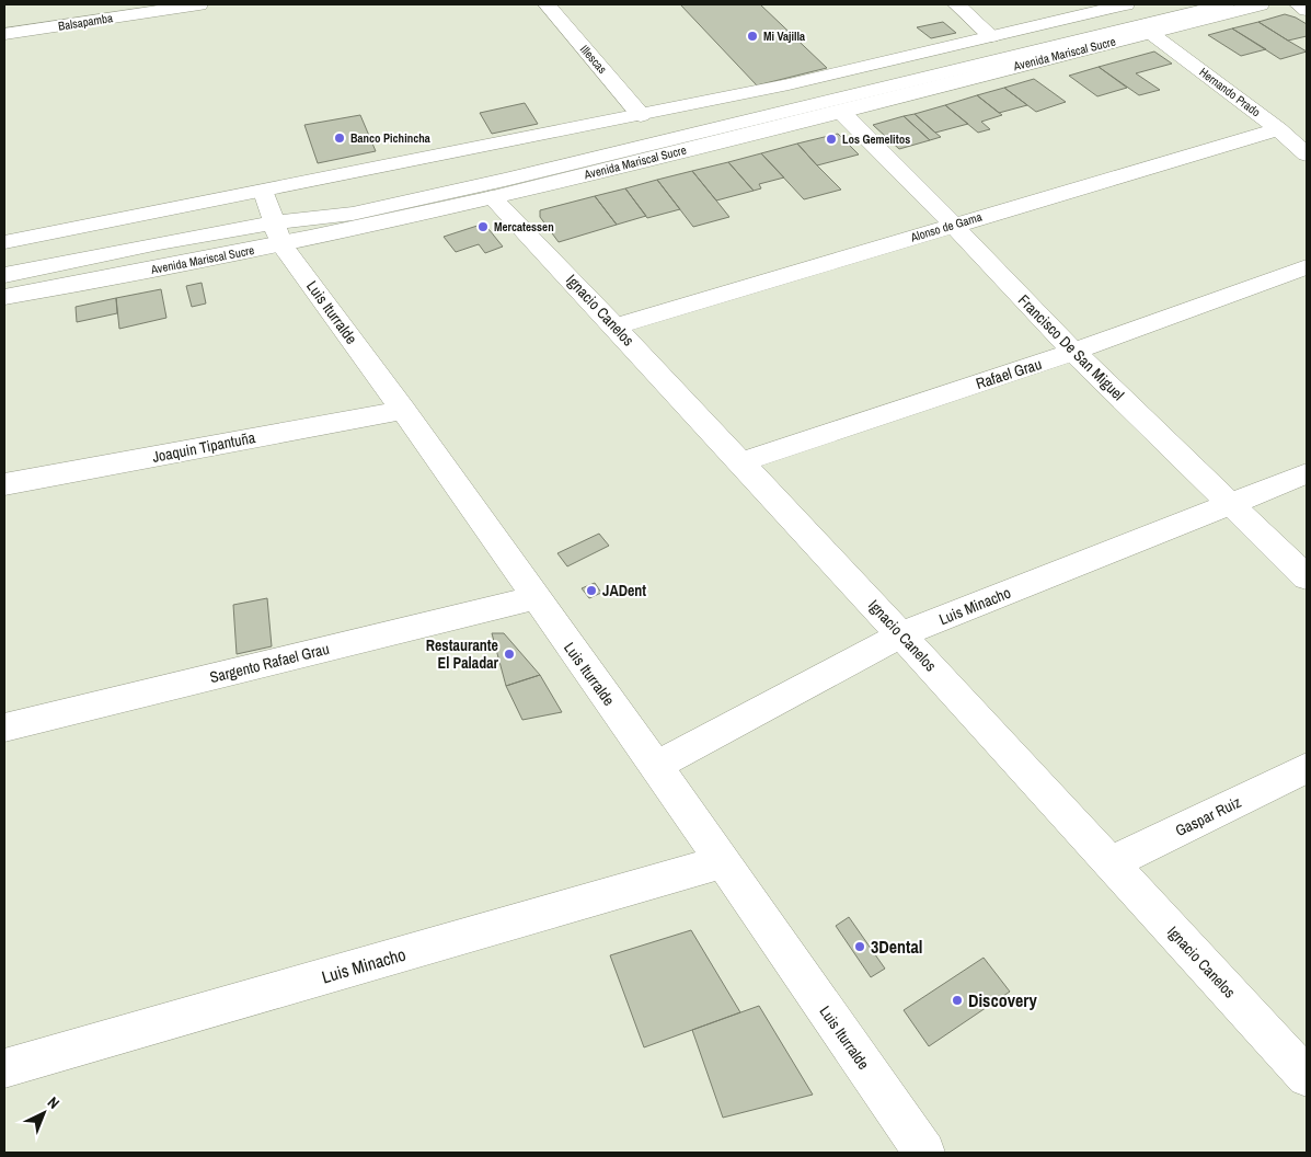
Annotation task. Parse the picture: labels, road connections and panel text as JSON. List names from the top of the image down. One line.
{"streets":{"street":["Balsapamba","Avenida Mariscal Sucre","Illescas","Hernando Prado","Alonso de Gama","Ignacio Canelos","Luis Iturralde","Francisco De San Miguel","Rafael Grau","Joaquin Tipantuña","Luis Minacho","Sargento Rafael Grau","Gaspar Ruiz"]},"crossings":[["Avenida Mariscal Sucre","Illescas"],["Avenida Mariscal Sucre","Hernando Prado"],["Avenida Mariscal Sucre","Ignacio Canelos"],["Avenida Mariscal Sucre","Luis Iturralde"],["Avenida Mariscal Sucre","Francisco De San Miguel"],["Hernando Prado","Alonso de Gama"],["Alonso de Gama","Ignacio Canelos"],["Alonso de Gama","Francisco De San Miguel"],["Ignacio Canelos","Rafael Grau"],["Ignacio Canelos","Luis Minacho"],["Ignacio Canelos","Gaspar Ruiz"],["Luis Iturralde","Joaquin Tipantuña"],["Luis Iturralde","Luis Minacho"],["Luis Iturralde","Sargento Rafael Grau"],["Francisco De San Miguel","Rafael Grau"],["Francisco De San Miguel","Luis Minacho"]],"places":["Mi Vajilla","Banco Pichincha","Los Gemelitos","Mercatessen","JADent","Restaurante El Paladar","3Dental","Discovery"],"north":"top right"}
